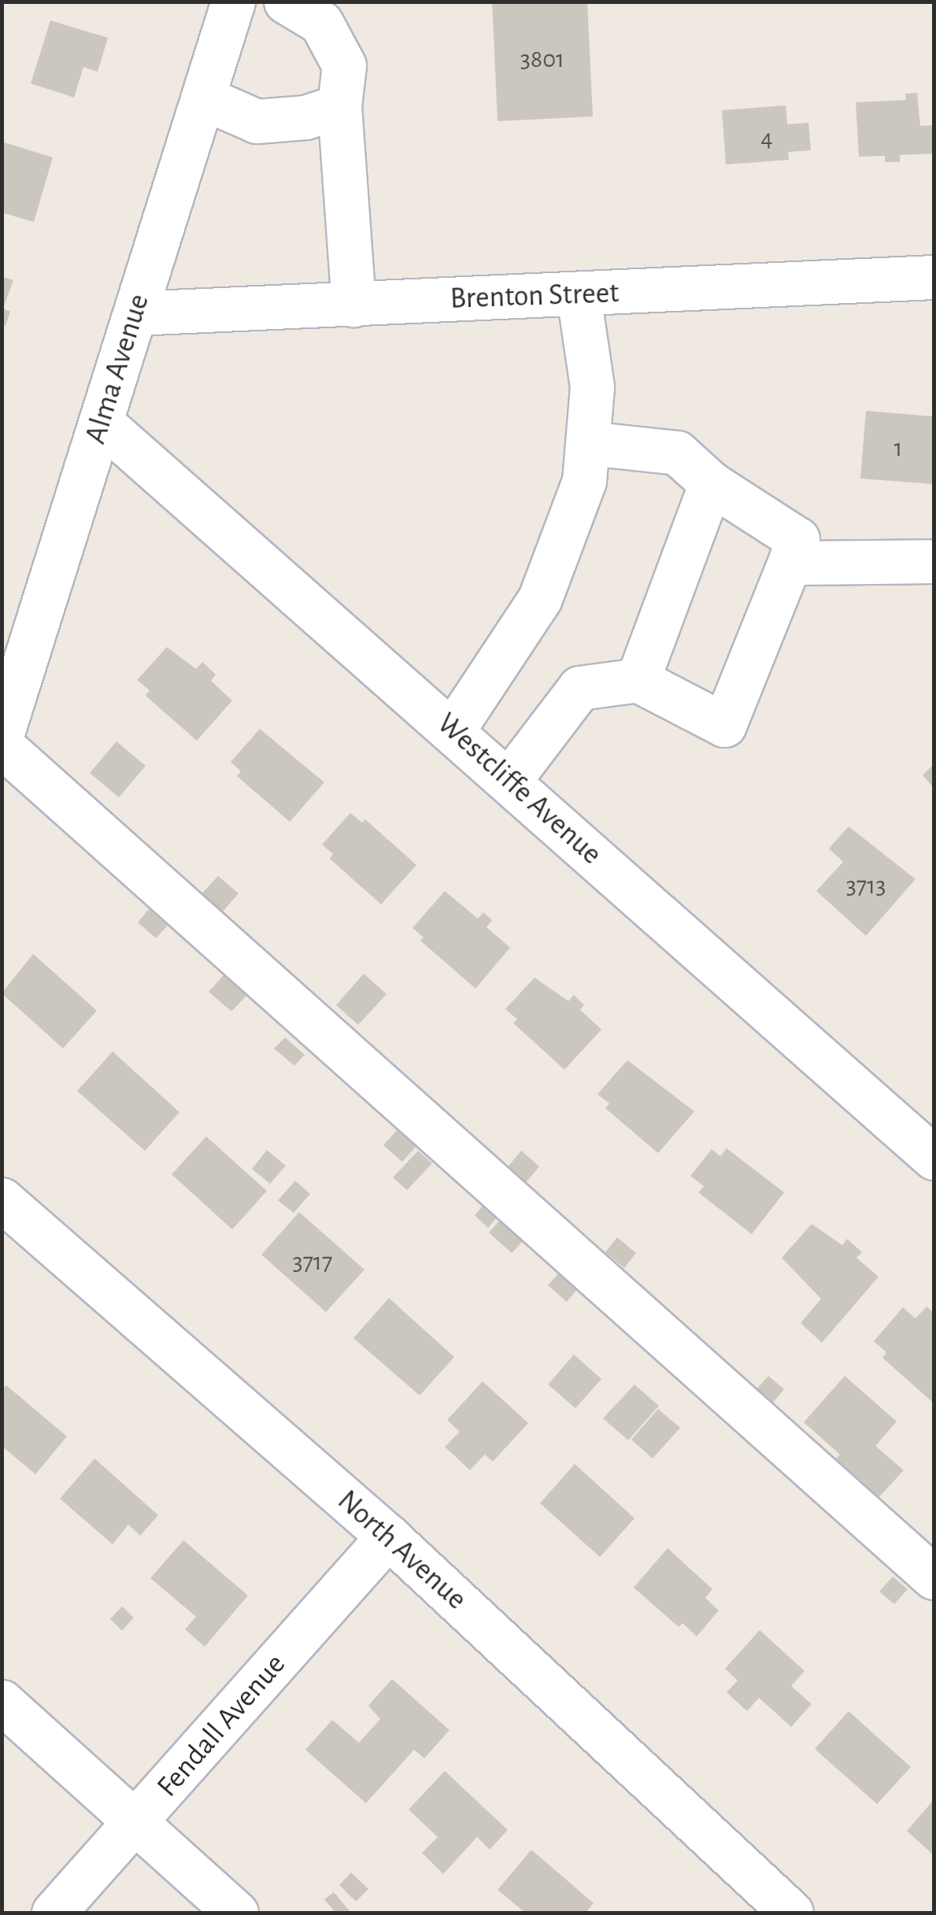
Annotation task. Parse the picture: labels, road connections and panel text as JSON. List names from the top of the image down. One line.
{"streets":{"street":["Brenton Street","Alma Avenue","Westcliffe Avenue","North Avenue","Fendall Avenue"]},"crossings":[["Brenton Street","Alma Avenue"],["Alma Avenue","Westcliffe Avenue"],["North Avenue","Fendall Avenue"]],"house_numbers":["3801","4","1","3713","3717"]}
